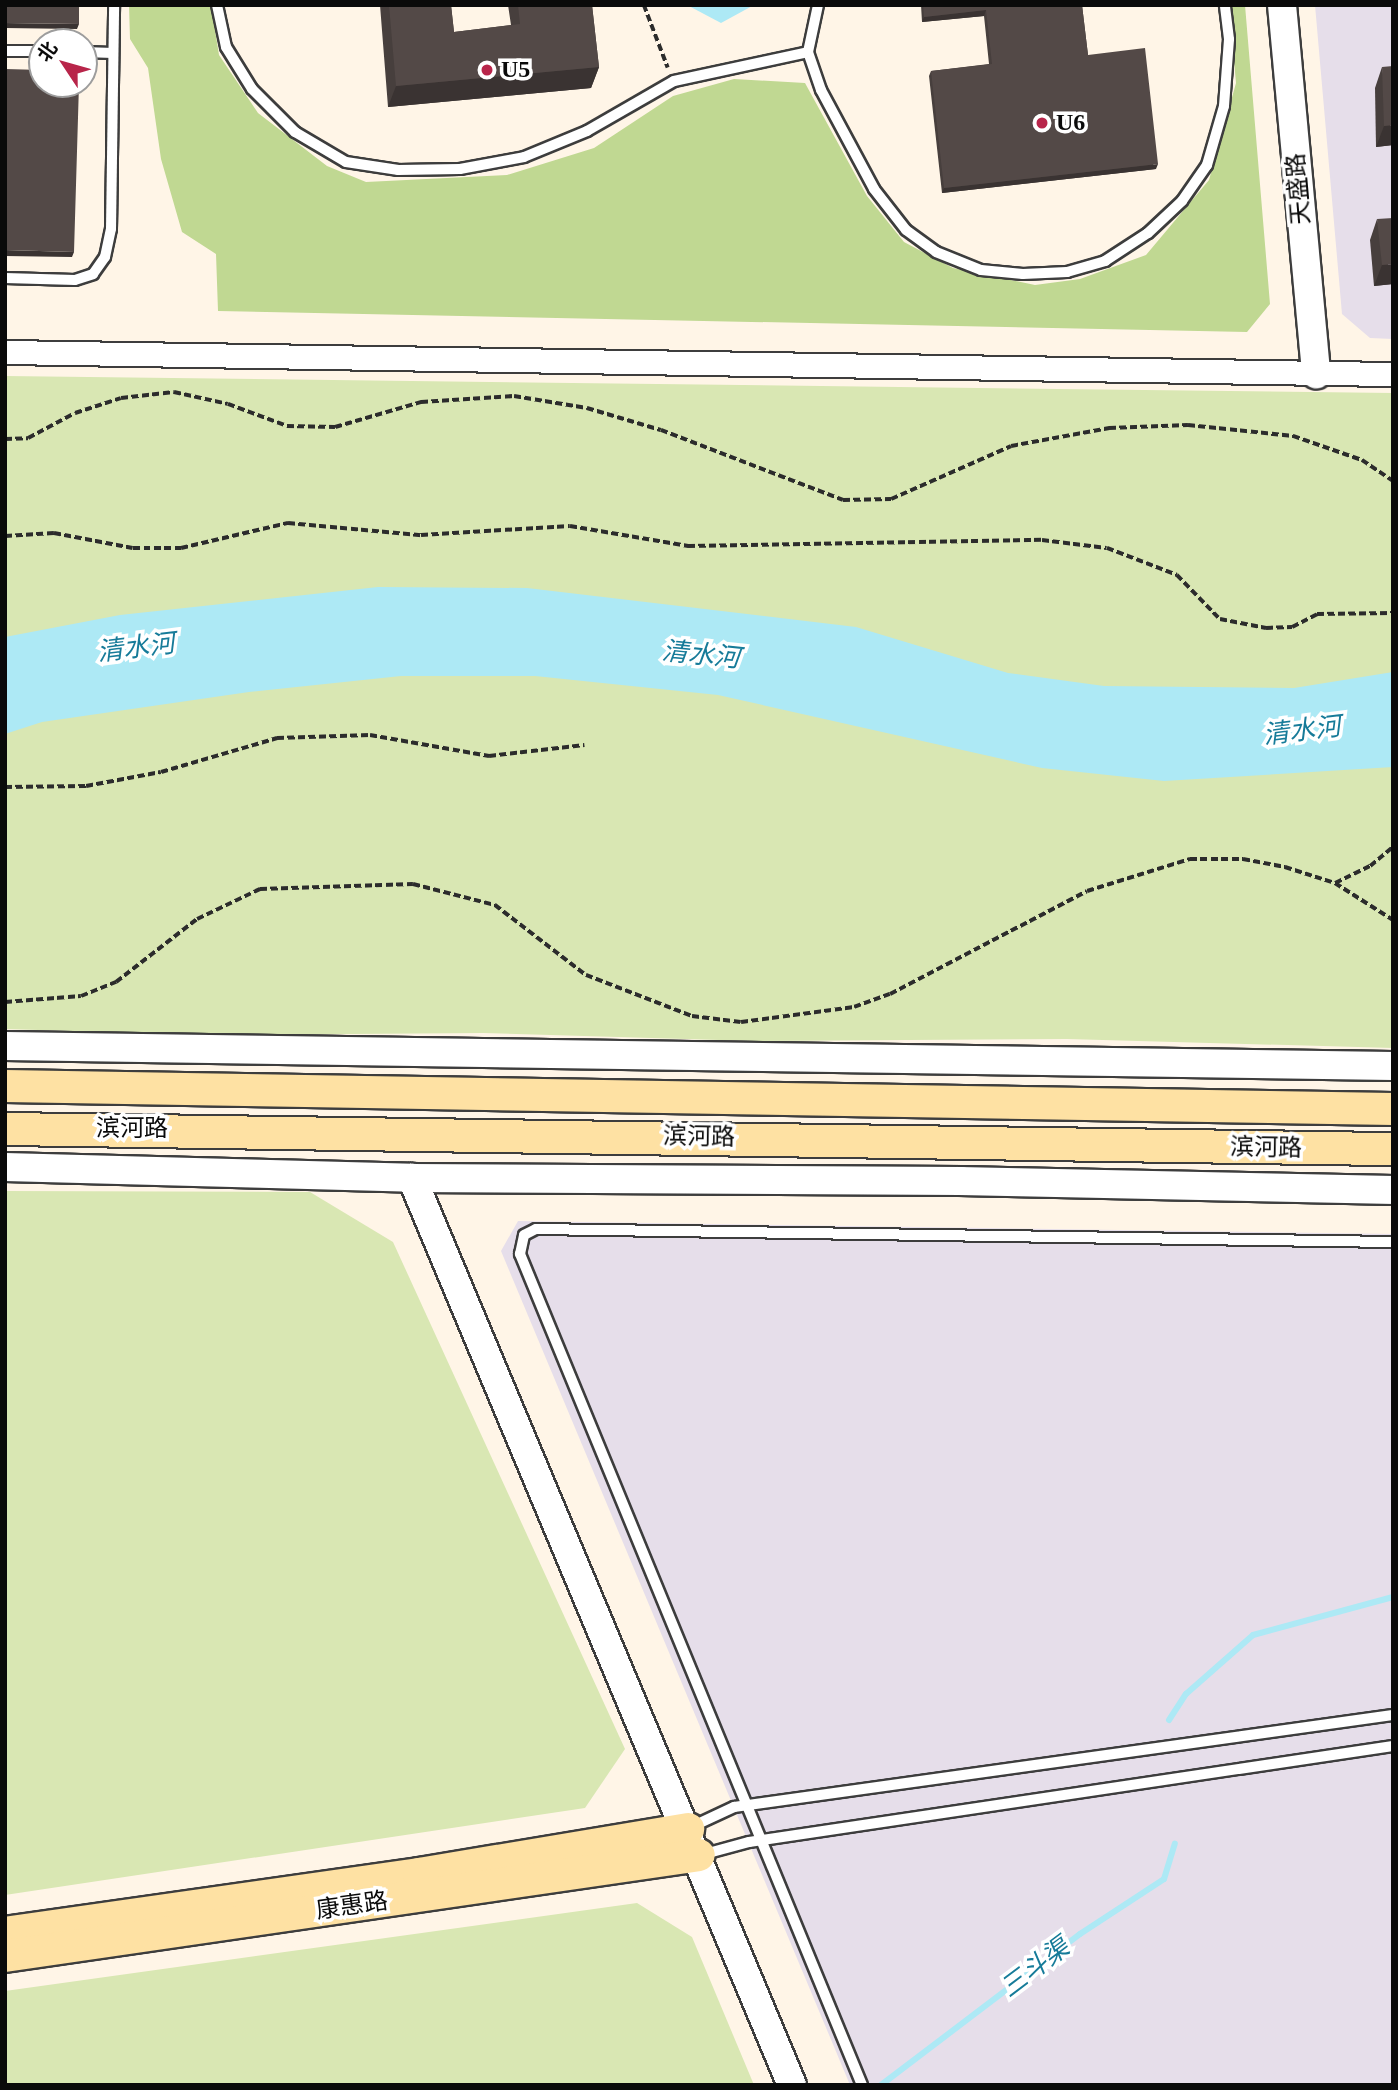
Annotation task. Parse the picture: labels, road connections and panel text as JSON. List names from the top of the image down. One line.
{"streets":{"main road":["滨河路","康惠路"],"street":["天盛路"]},"water":["清水河","三斗渠"],"places":["U5","U6"],"north":"top left"}
